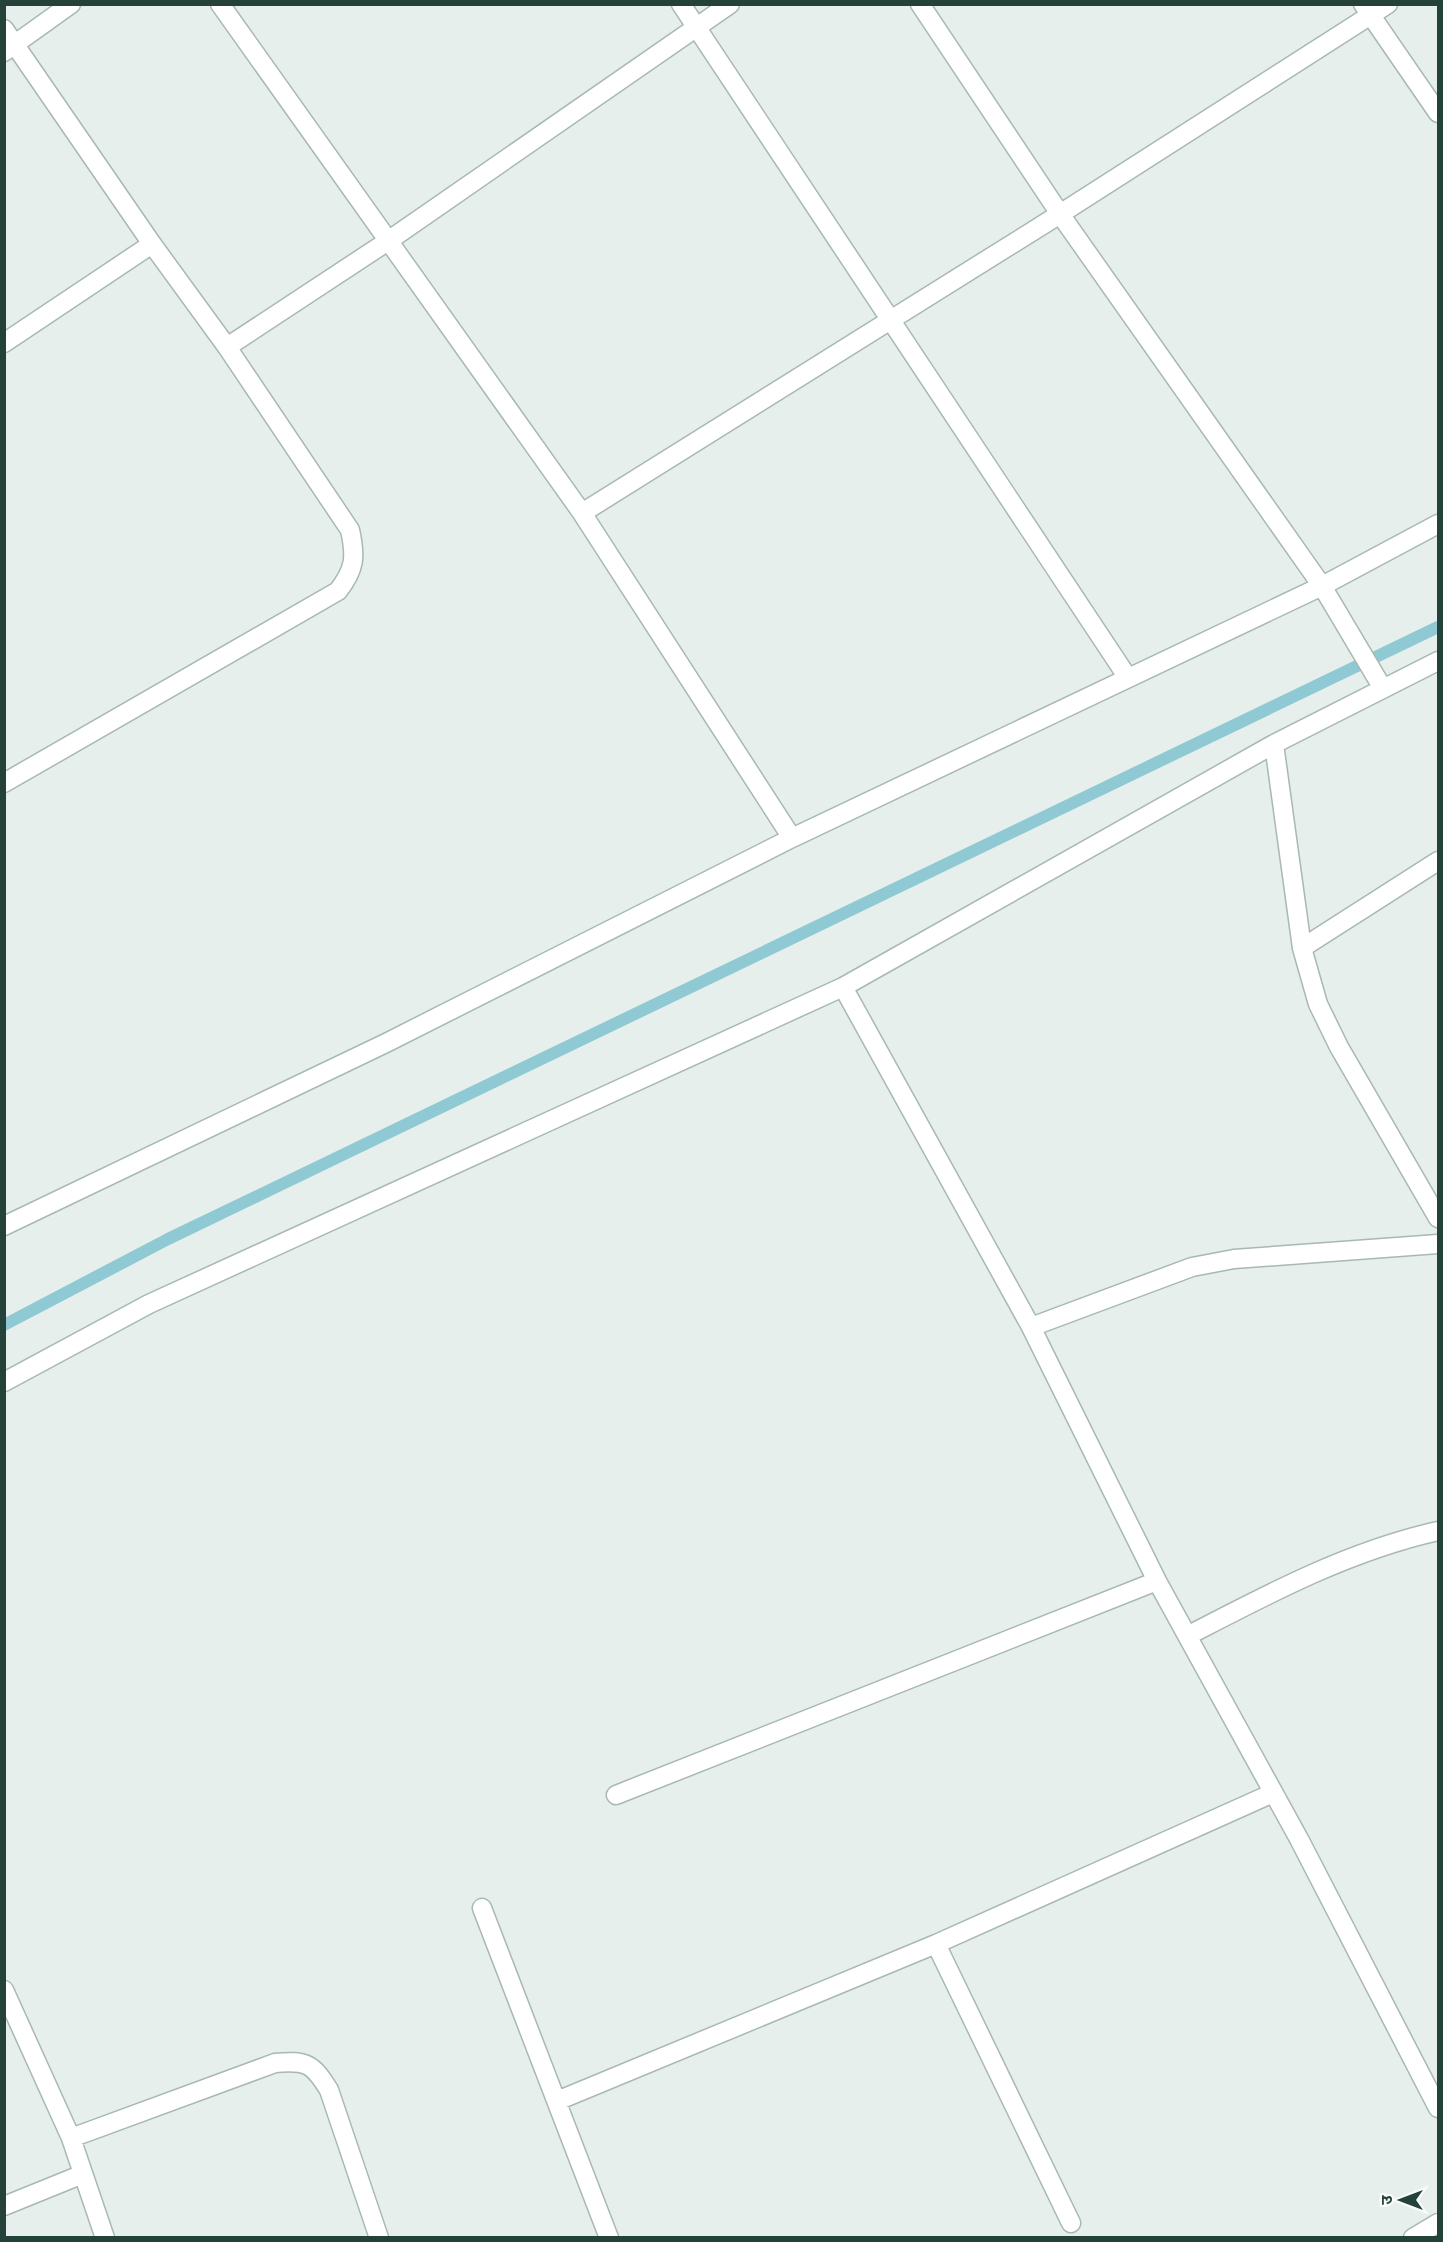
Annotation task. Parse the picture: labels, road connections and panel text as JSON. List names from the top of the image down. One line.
{"north":"left"}
